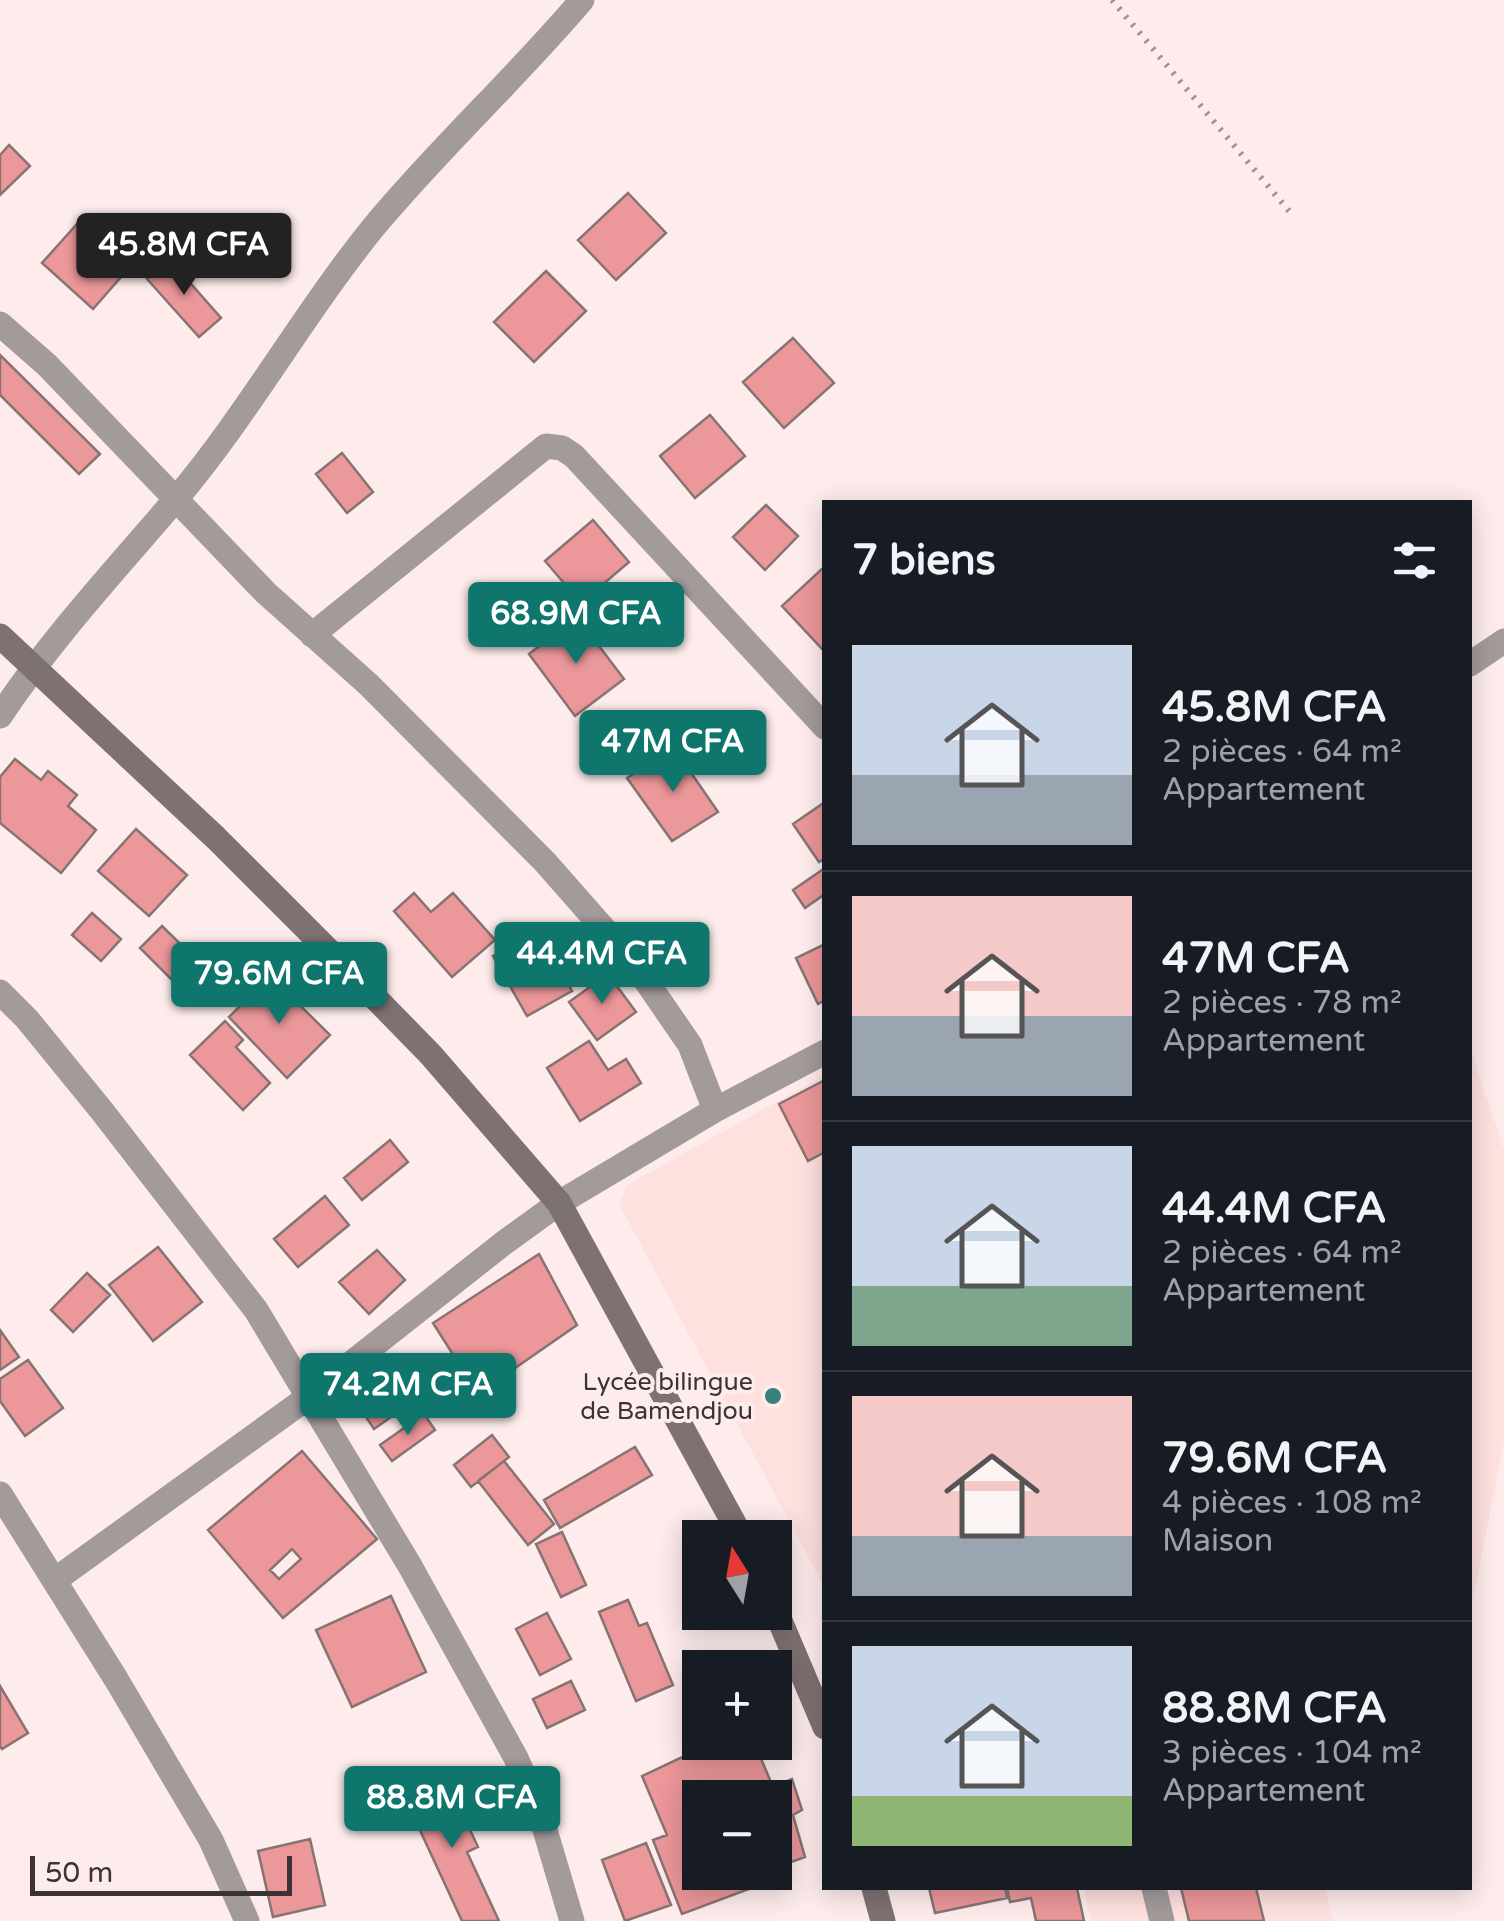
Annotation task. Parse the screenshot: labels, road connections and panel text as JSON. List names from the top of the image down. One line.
{"places":["Lycée bilingue de Bamendjou"],"scale_bar":"50 m","north":"top","page":{"price":["45.8M CFA","68.9M CFA","47M CFA","44.4M CFA","79.6M CFA","74.2M CFA","88.8M CFA"],"heading":"7 biens","list":[{"name":"45.8M CFA","note":"2 pièces · 64 m² · Appartement"},{"name":"47M CFA","note":"2 pièces · 78 m² · Appartement"},{"name":"44.4M CFA","note":"2 pièces · 64 m² · Appartement"},{"name":"79.6M CFA","note":"4 pièces · 108 m² · Maison"},{"name":"88.8M CFA","note":"3 pièces · 104 m² · Appartement"}],"map_buttons":["+","−"],"scale":"50 m"}}
